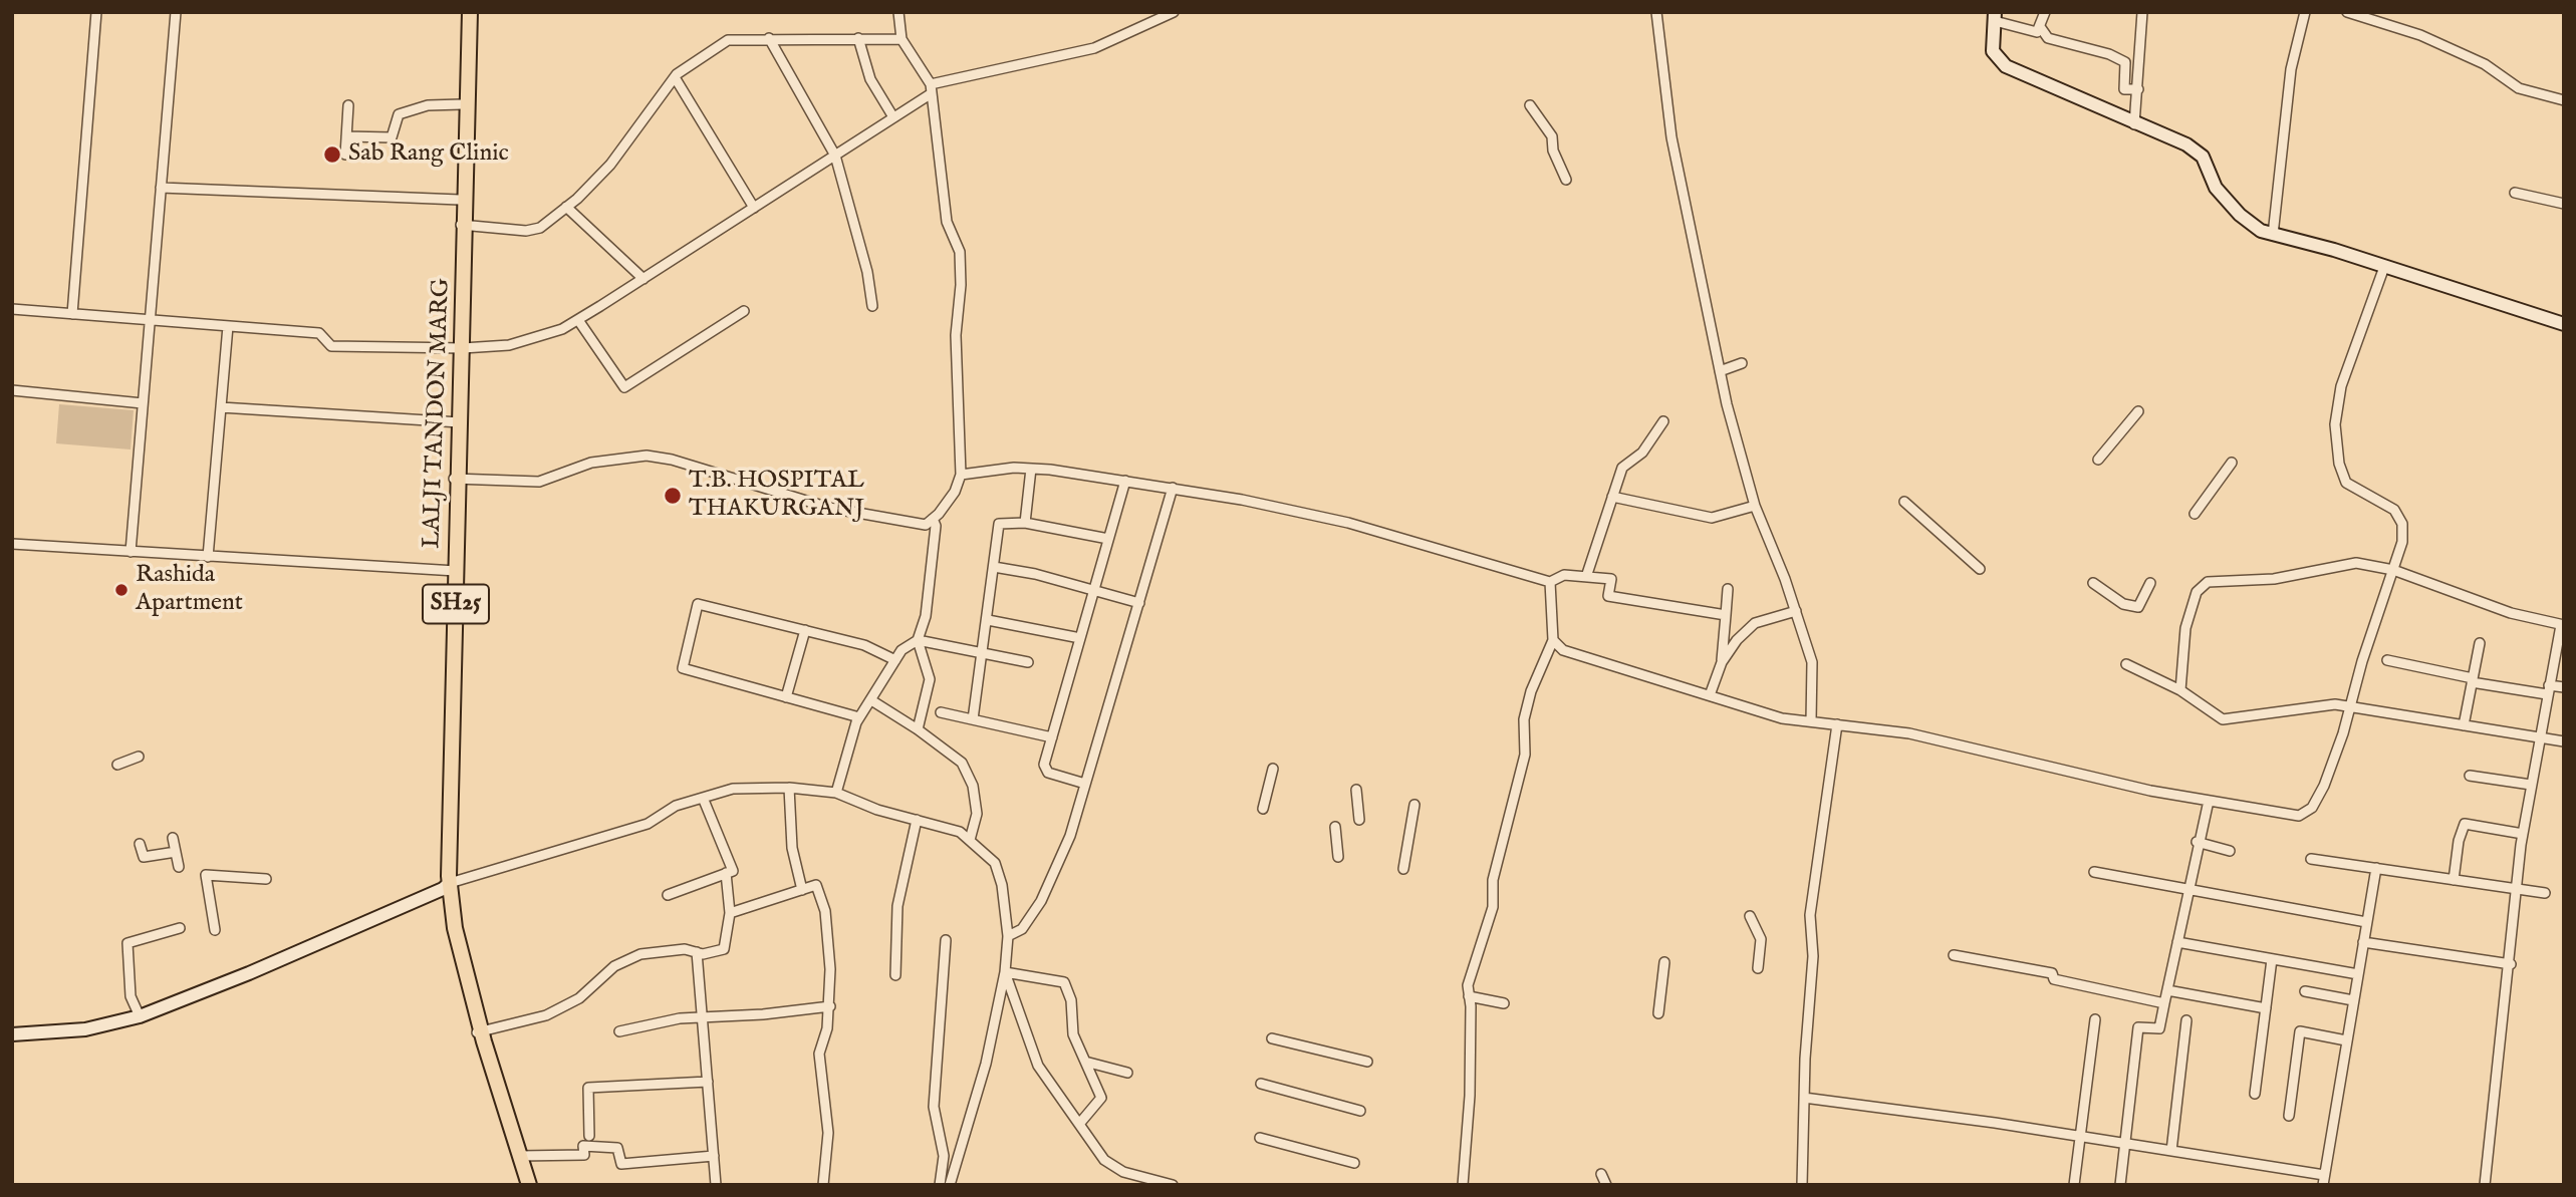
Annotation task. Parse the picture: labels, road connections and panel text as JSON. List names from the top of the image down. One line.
{"streets":{"main road":["LALJI TANDON MARG","SH25"]},"places":["Sab Rang Clinic","T.B. HOSPITAL THAKURGANJ","Rashida Apartment"]}
